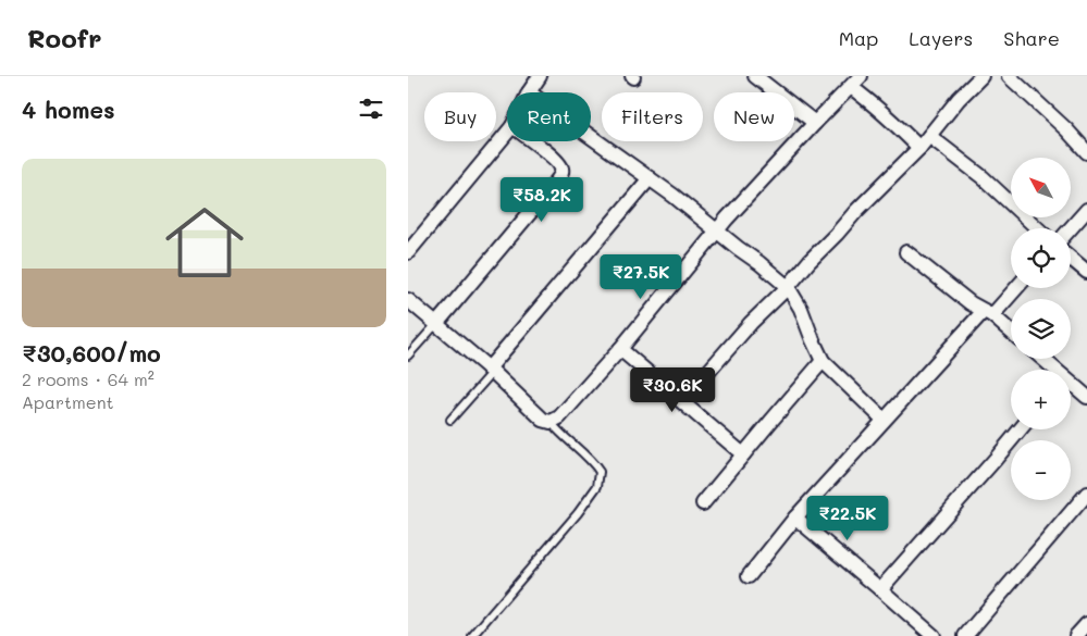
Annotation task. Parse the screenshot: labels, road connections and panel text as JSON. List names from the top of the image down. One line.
{"north":"top left","page":{"header":"Roofr","nav":["Map","Layers","Share"],"heading":"4 homes","chip":["Buy","Rent","Filters","New"],"list":[{"name":"₹30,600/mo","note":"2 rooms · 64 m² · Apartment"}],"map_buttons":["+","−"],"price":["₹58.2K","₹27.5K","₹30.6K","₹22.5K"]}}
